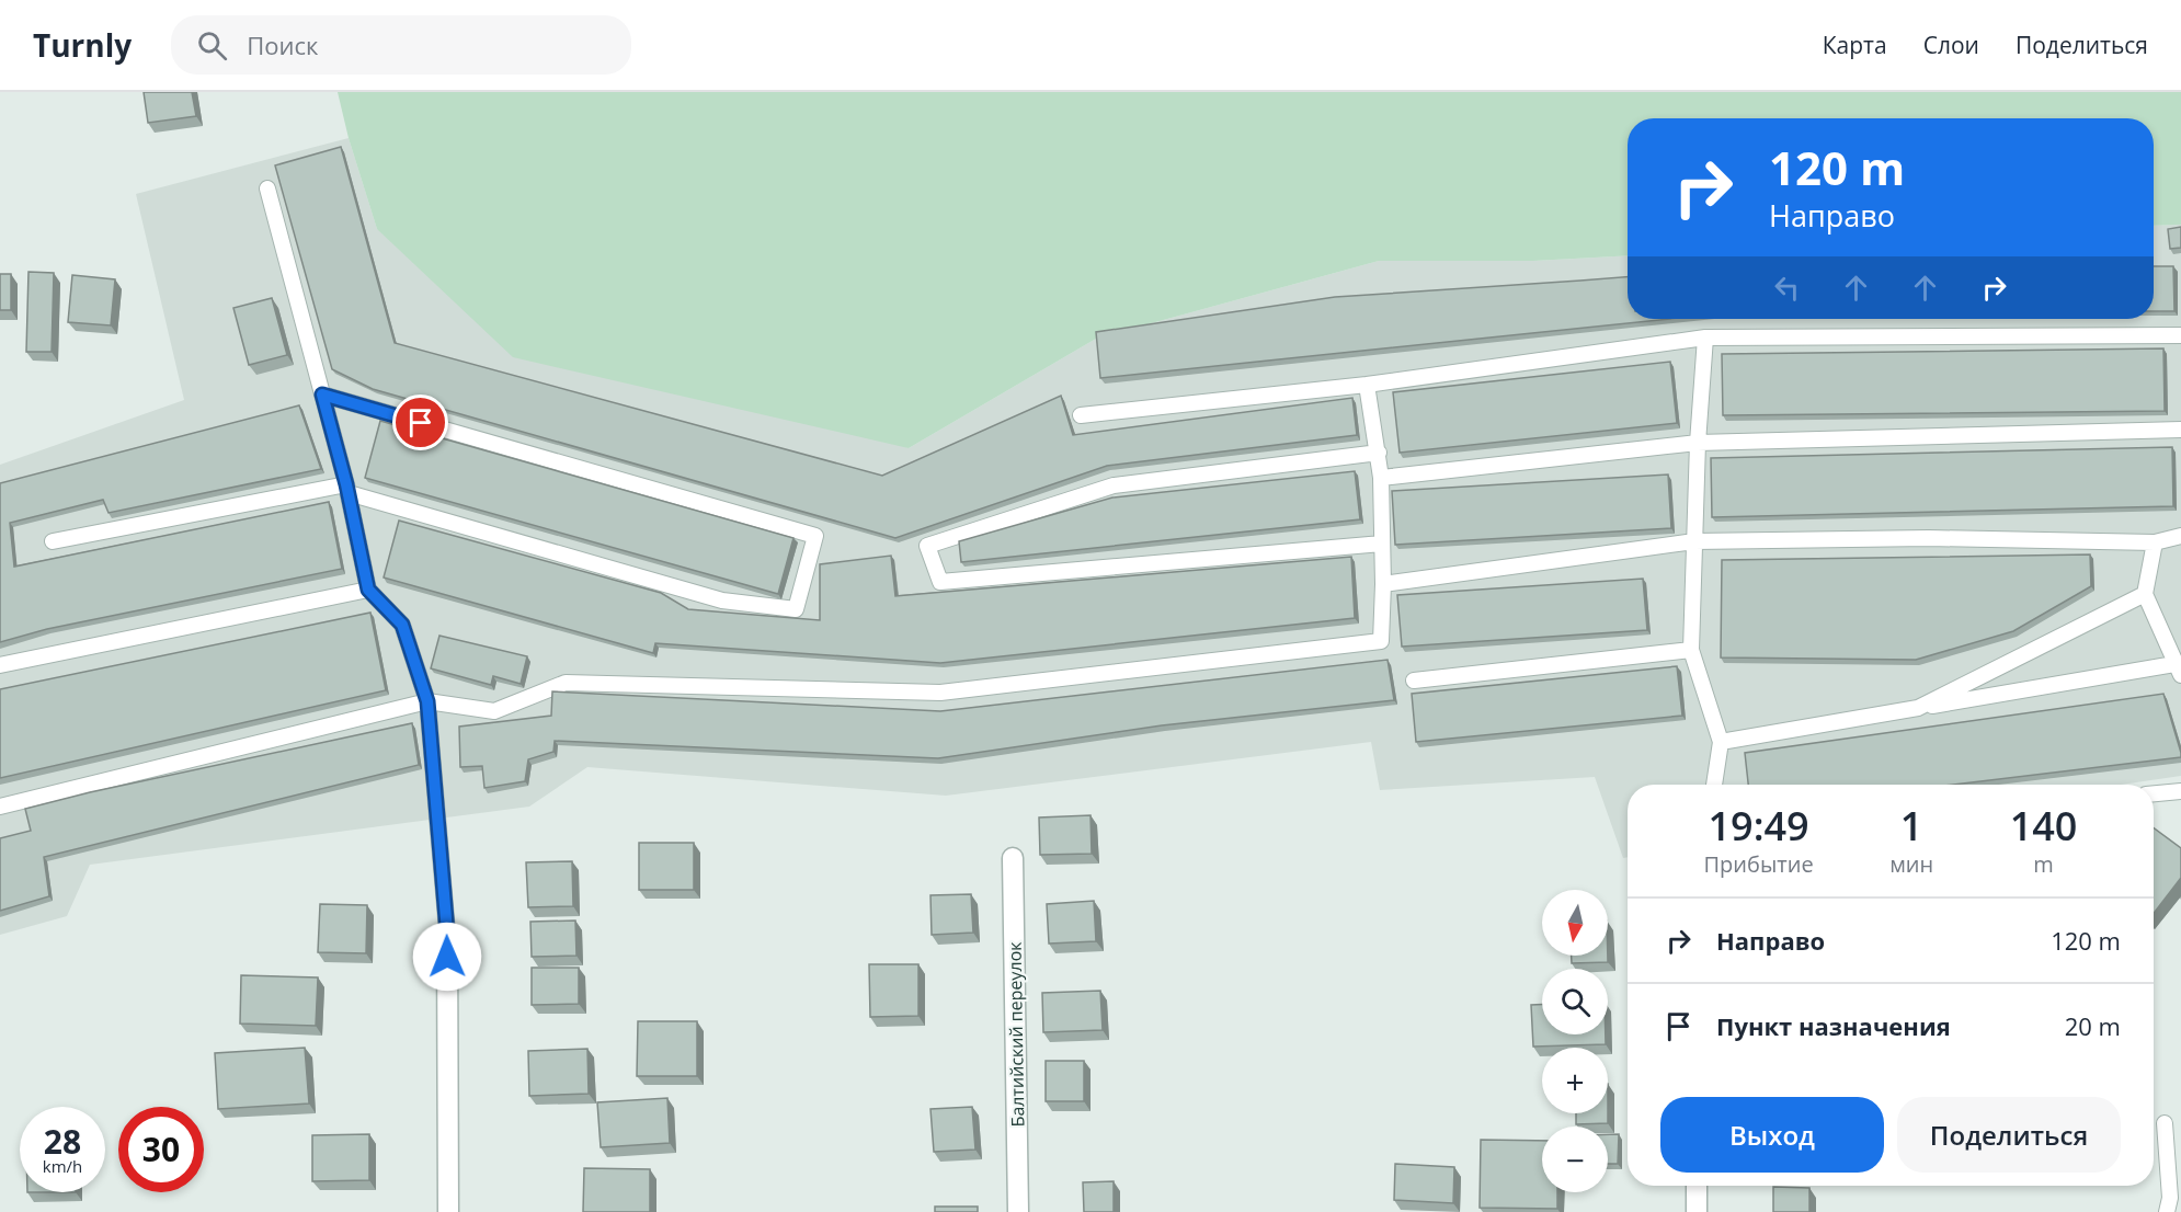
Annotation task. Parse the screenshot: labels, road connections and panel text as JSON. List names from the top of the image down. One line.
{"streets":{"street":["Балтийский переулок"]},"north":"bottom","page":{"header":"Turnly","search":"Поиск","nav":["Карта","Слои","Поделиться"],"turn":["120 m","Направо"],"eta":["19:49","Прибытие","1","мин","140","m"],"map_buttons":["+","−"],"list":[{"name":"Направо","value":"120 m"},{"name":"Пункт назначения","value":"20 m"}],"buttons":["Выход","Поделиться"],"speed":"28 km/h","limit":"30"}}
